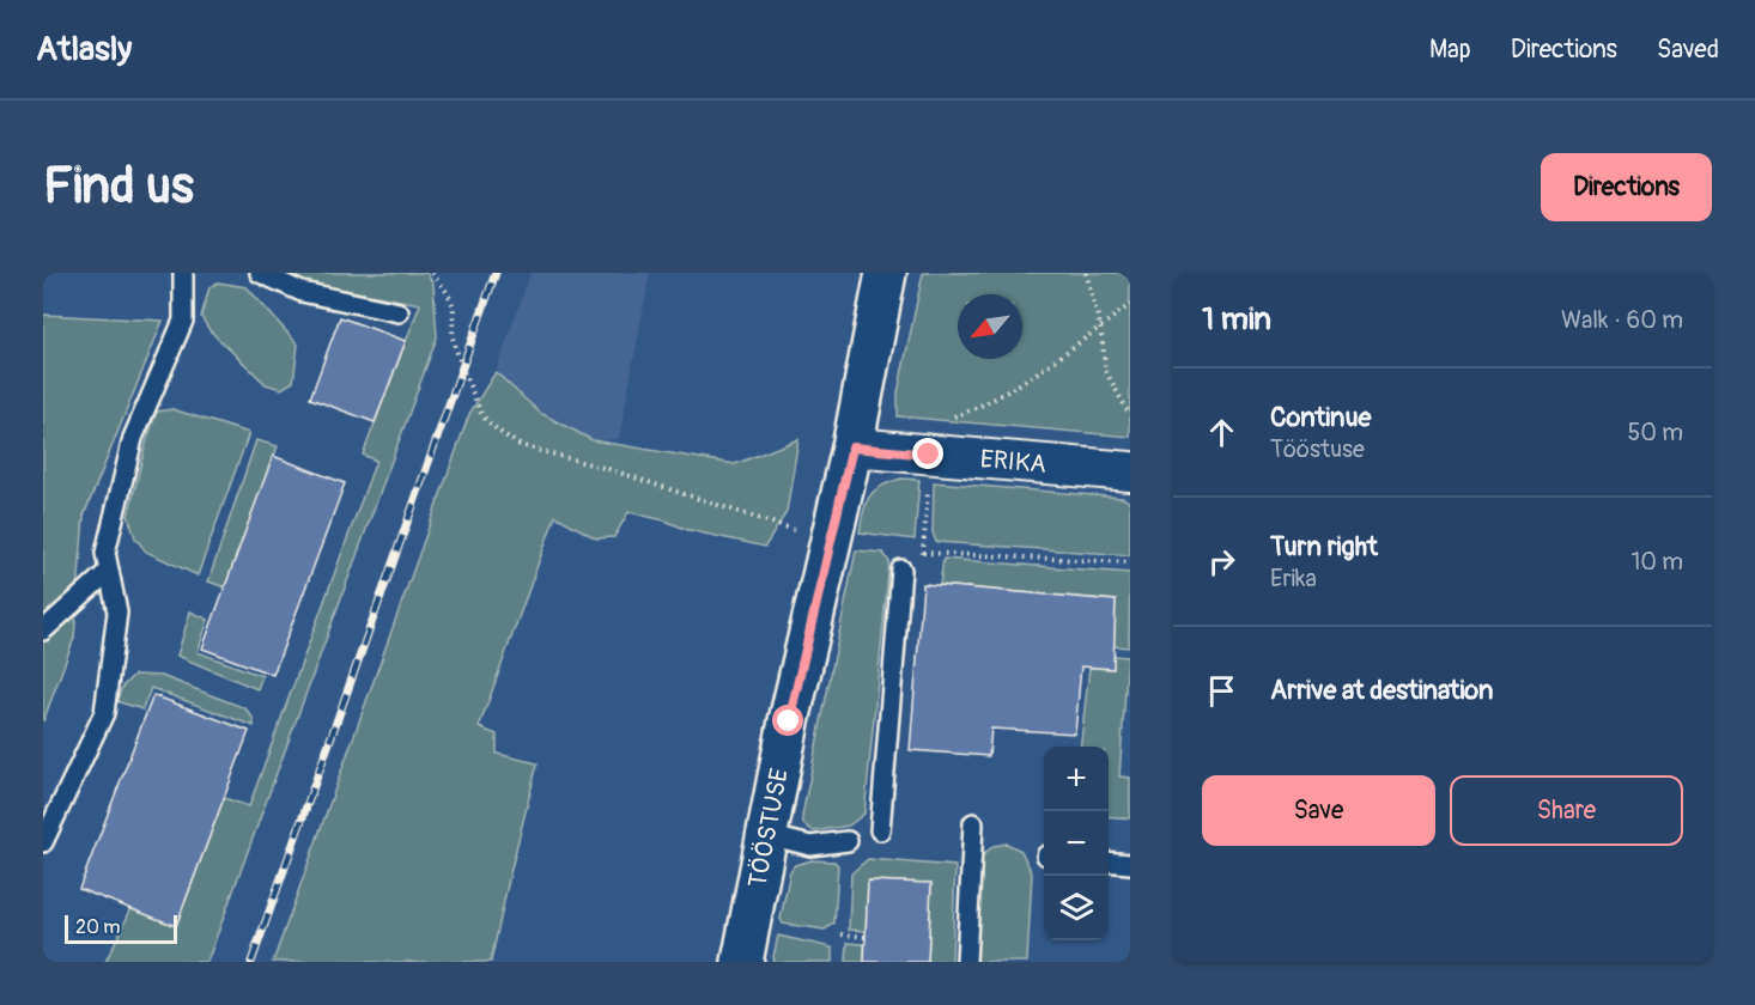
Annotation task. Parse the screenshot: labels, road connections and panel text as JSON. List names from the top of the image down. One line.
{"streets":{"street":["ERIKA","TÖÖSTUSE"]},"crossings":[["ERIKA","TÖÖSTUSE"]],"scale_bar":"20 m","north":"bottom left","page":{"header":"Atlasly","nav":["Map","Directions","Saved"],"buttons":["Directions",["Save","Share"]],"title":"Find us","heading":["1 min","Walk · 60 m"],"list":[["Continue","Tööstuse","50 m"],["Turn right","Erika","10 m"],"Arrive at destination"],"map_buttons":["+","−"],"scale":"20 m"}}
